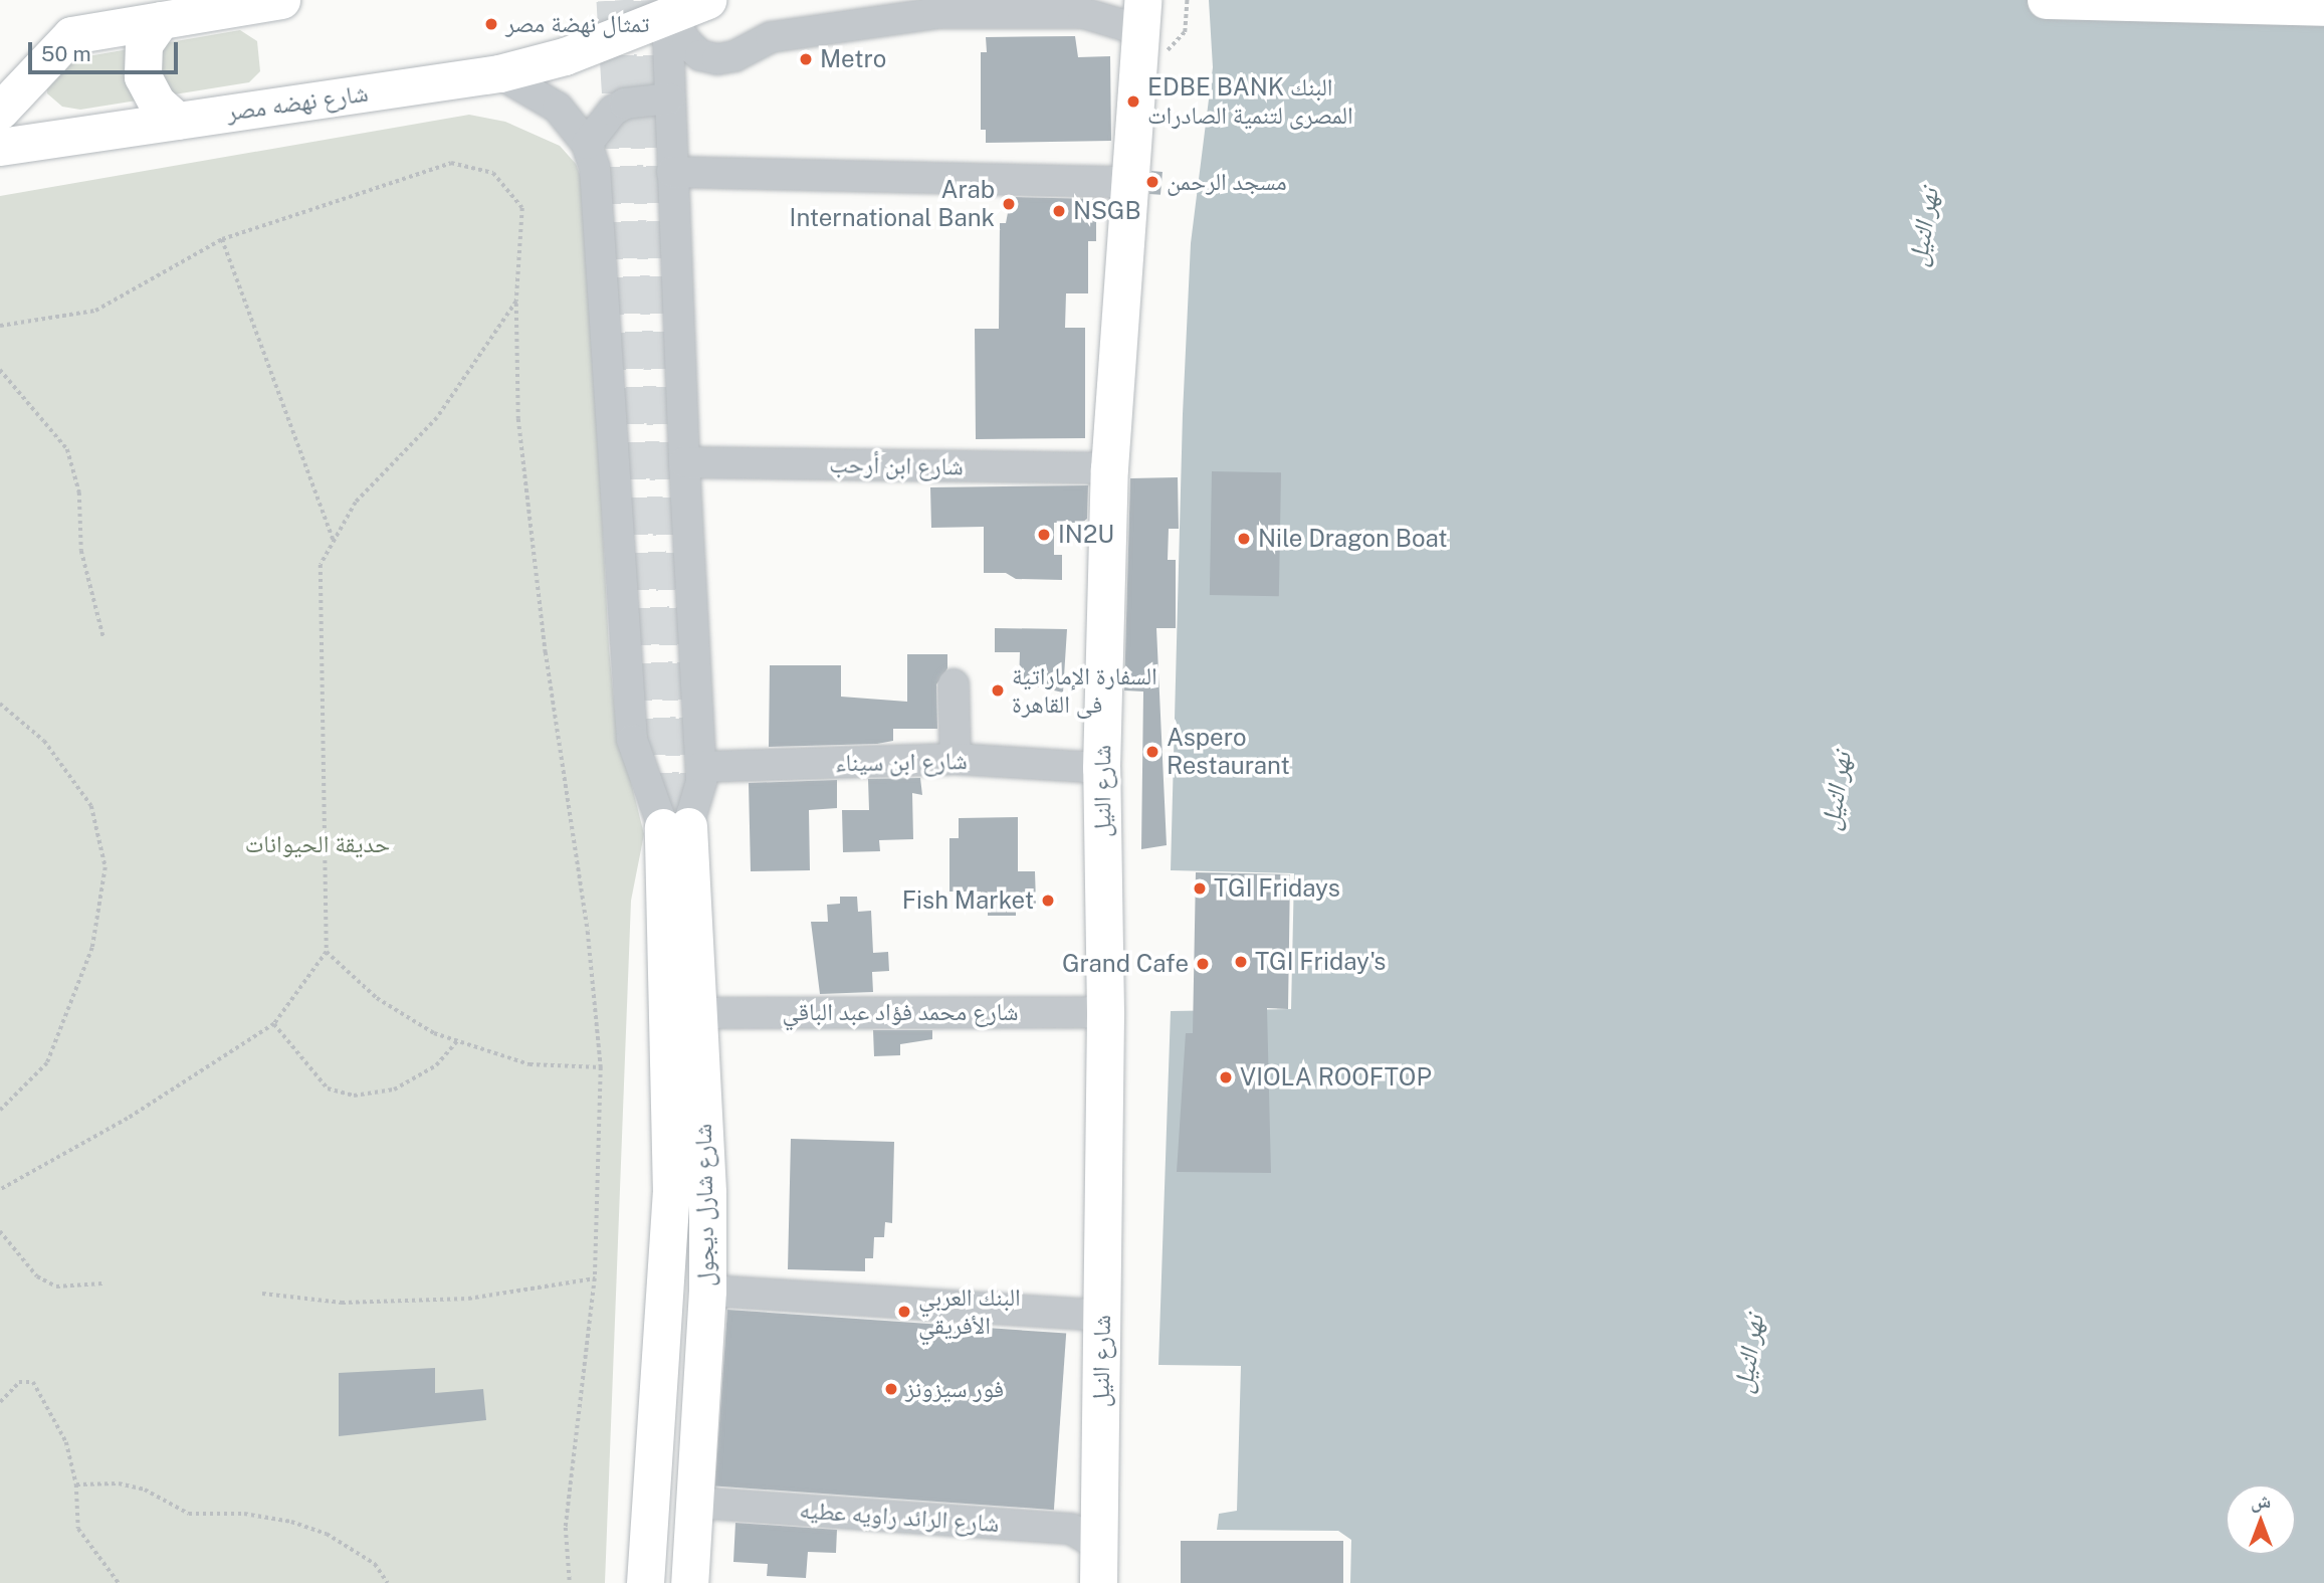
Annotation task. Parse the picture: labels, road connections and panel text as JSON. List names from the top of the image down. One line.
{"streets":{"main road":["شارع نهضه مصر","شارع النيل","شارع شارل ديجول"],"street":["شارع ابن أرحب","شارع ابن سيناء","شارع محمد فؤاد عبد الباقي","شارع الرائد راويه عطيه"]},"crossings":[["شارع ابن أرحب","شارع النيل"],["شارع ابن سيناء","شارع النيل"],["شارع النيل","شارع محمد فؤاد عبد الباقي"],["شارع النيل","شارع الرائد راويه عطيه"],["شارع محمد فؤاد عبد الباقي","شارع شارل ديجول"],["شارع شارل ديجول","شارع الرائد راويه عطيه"]],"water":["نهر النيل"],"parks":["حديقة الحيوانات"],"places":["تمثال نهضة مصر","Metro","EDBE BANK البنك المصرى لتنمية الصادرات","مسجد الرحمن","Arab International Bank","NSGB","IN2U","Nile Dragon Boat","السفارة الإماراتية فى القاهرة","Aspero Restaurant","TGI Fridays","Fish Market","TGI Friday's","Grand Cafe","VIOLA ROOFTOP","البنك العربي الأفريقي","فور سيزونز"],"scale_bar":"50 m","north":"top"}
